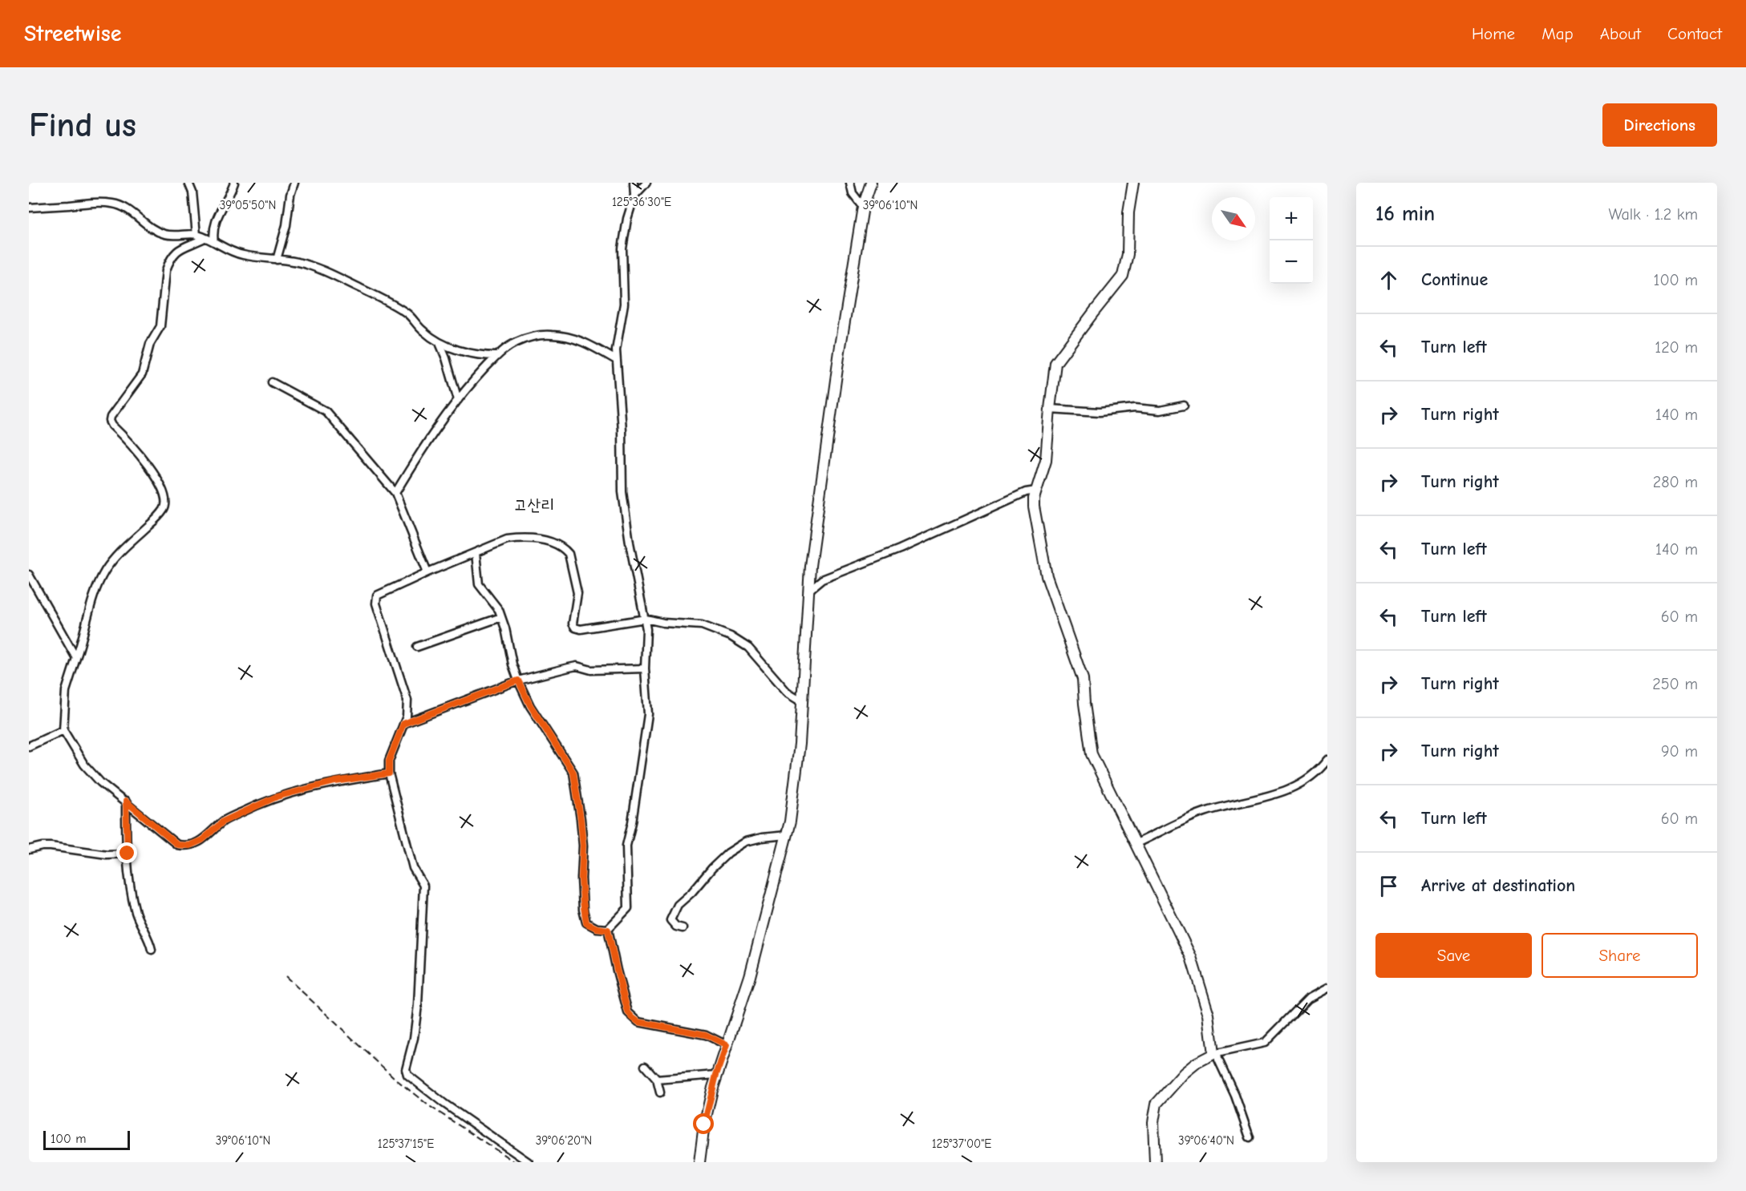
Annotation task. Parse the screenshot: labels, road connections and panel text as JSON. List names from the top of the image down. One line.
{"districts":["고산리"],"scale_bar":"100 m","north":"bottom right","page":{"header":"Streetwise","nav":["Home","Map","About","Contact"],"buttons":["Directions",["Save","Share"]],"title":"Find us","heading":["16 min","Walk · 1.2 km"],"map_buttons":["+","−"],"list":[["Continue","100 m"],["Turn left","120 m"],["Turn right","140 m"],["Turn right","280 m"],["Turn left","140 m"],["Turn left","60 m"],["Turn right","250 m"],["Turn right","90 m"],["Turn left","60 m"],"Arrive at destination"],"scale":"100 m"},"coordinates":["125°36'30\"E","39°05'50\"N","39°06'10\"N","39°06'20\"N","39°06'40\"N","125°37'15\"E","125°37'00\"E"]}
